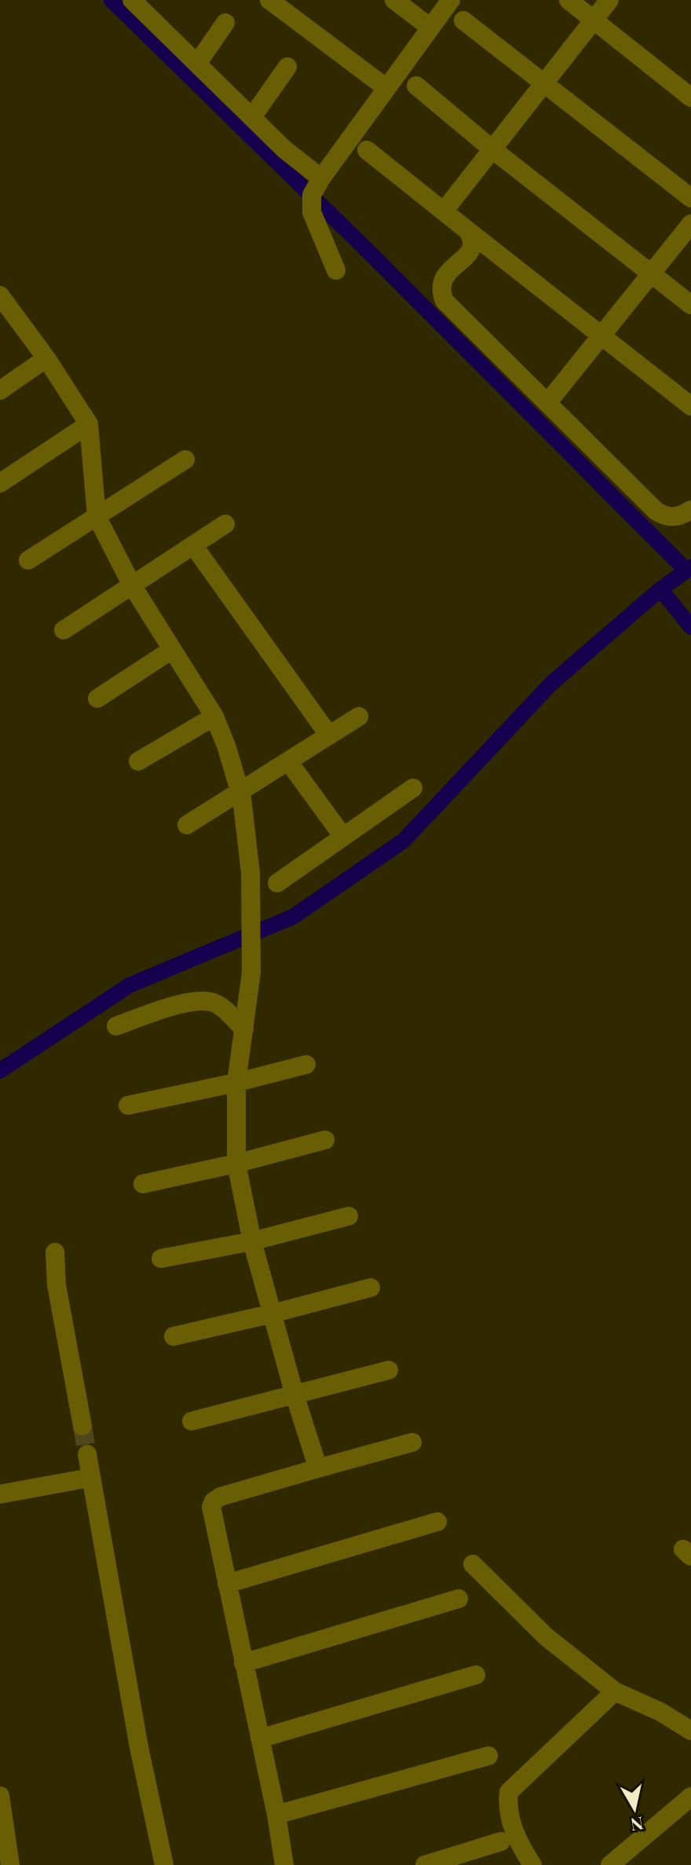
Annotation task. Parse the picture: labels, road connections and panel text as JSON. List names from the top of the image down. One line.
{"north":"bottom"}
